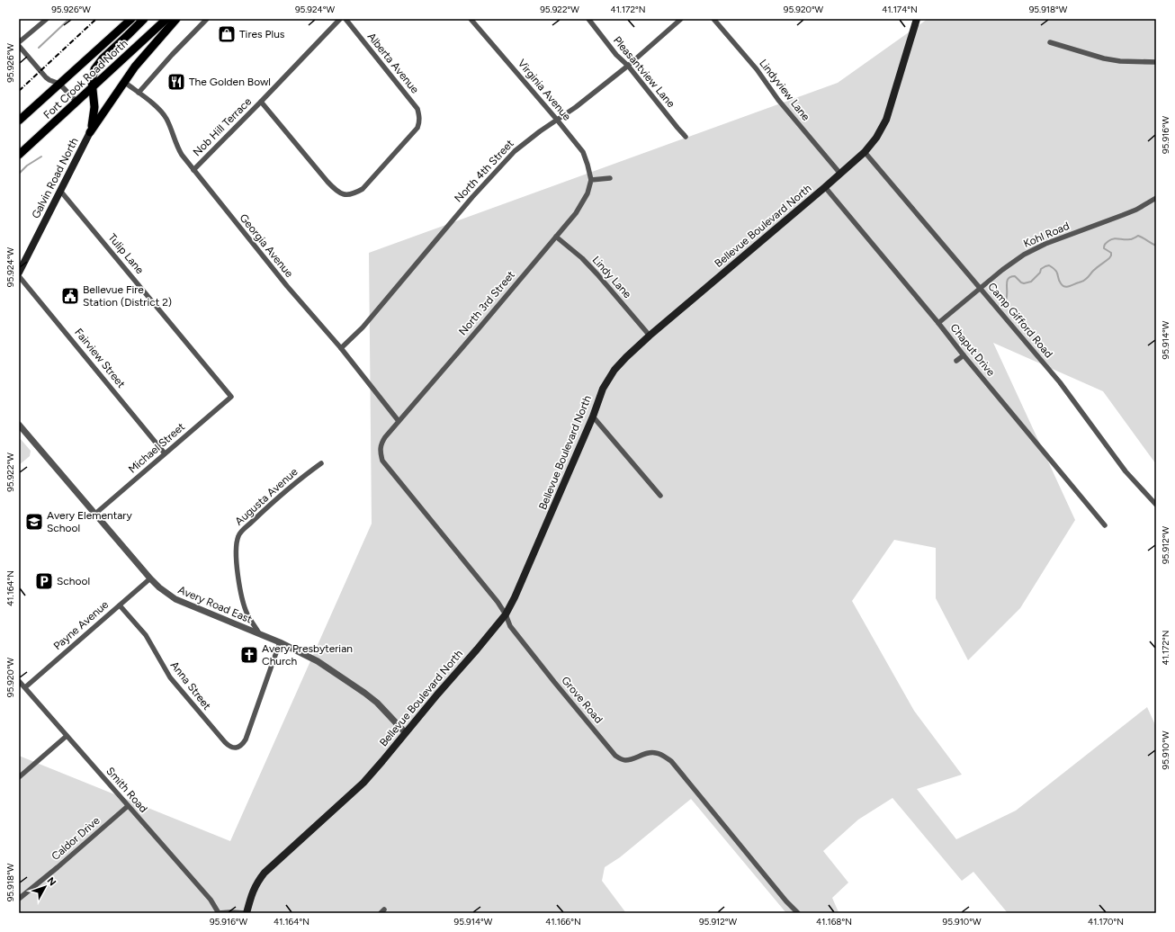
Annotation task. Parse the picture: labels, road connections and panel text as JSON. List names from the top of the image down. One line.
{"streets":{"main road":["Fort Crook Road North","Galvin Road North","Bellevue Boulevard North"],"street":["Alberta Avenue","Pleasantview Lane","Virginia Avenue","Lindyview Lane","Nob Hill Terrace","North 4th Street","Kohl Road","Georgia Avenue","Tulip Lane","Lindy Lane","North 3rd Street","Camp Gifford Road","Chaput Drive","Fairview Street","Michael Street","Augusta Avenue","Avery Road East","Payne Avenue","Anna Street","Grove Road","Smith Road","Caldor Drive"]},"crossings":[["Alberta Avenue","Nob Hill Terrace"],["Pleasantview Lane","North 4th Street"],["Virginia Avenue","North 4th Street"],["Virginia Avenue","North 3rd Street"],["Lindyview Lane","Bellevue Boulevard North"],["Nob Hill Terrace","Georgia Avenue"],["North 4th Street","Georgia Avenue"],["Galvin Road North","Tulip Lane"],["Bellevue Boulevard North","Lindy Lane"],["Bellevue Boulevard North","Camp Gifford Road"],["Bellevue Boulevard North","Chaput Drive"],["Bellevue Boulevard North","Avery Road East"],["Bellevue Boulevard North","Grove Road"],["Kohl Road","Camp Gifford Road"],["Kohl Road","Chaput Drive"],["Georgia Avenue","North 3rd Street"],["Tulip Lane","Michael Street"],["Lindy Lane","North 3rd Street"],["North 3rd Street","Grove Road"],["Fairview Street","Michael Street"],["Michael Street","Avery Road East"],["Augusta Avenue","Avery Road East"],["Avery Road East","Payne Avenue"],["Avery Road East","Anna Street"],["Payne Avenue","Anna Street"],["Payne Avenue","Smith Road"],["Smith Road","Caldor Drive"]],"places":{"shop":["Tires Plus"],"restaurant":["The Golden Bowl"],"public building":["Bellevue Fire Station (District 2)"],"school or university":["Avery Elementary School"],"parking":["School"],"church":["Avery Presbyterian Church"]},"north":"top right","coordinates":["95.926°W","95.924°W","95.922°W","41.172°N","95.920°W","41.174°N","95.918°W","95.916°W","95.914°W","95.912°W","41.164°N","95.910°W","41.166°N","41.168°N","41.170°N"]}
